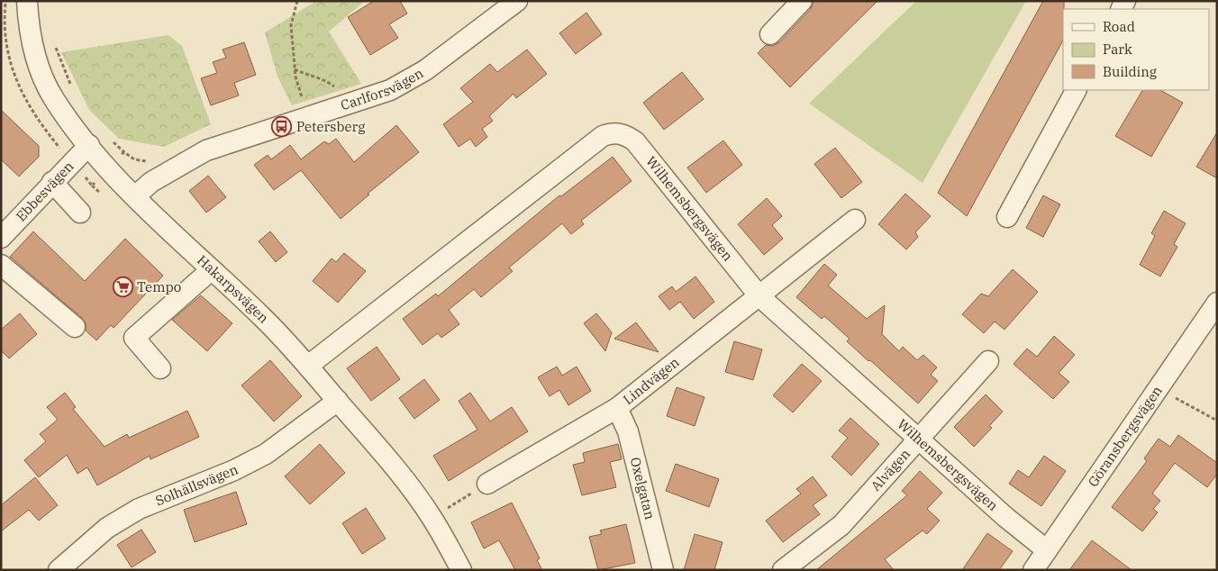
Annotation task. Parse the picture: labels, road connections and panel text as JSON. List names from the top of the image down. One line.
{"streets":{"street":["Carlforsvägen","Ebbesvägen","Wilhemsbergsvägen","Hakarpsvägen","Lindvägen","Göransbergsvägen","Alvägen","Solhällsvägen","Oxelgatan"]},"crossings":[["Carlforsvägen","Hakarpsvägen"],["Ebbesvägen","Hakarpsvägen"],["Wilhemsbergsvägen","Hakarpsvägen"],["Wilhemsbergsvägen","Lindvägen"],["Wilhemsbergsvägen","Göransbergsvägen"],["Wilhemsbergsvägen","Alvägen"],["Hakarpsvägen","Solhällsvägen"],["Lindvägen","Oxelgatan"]],"places":{"bus stop":["Petersberg"],"supermarket":["Tempo"]},"legend":["Road","Park","Building"]}
